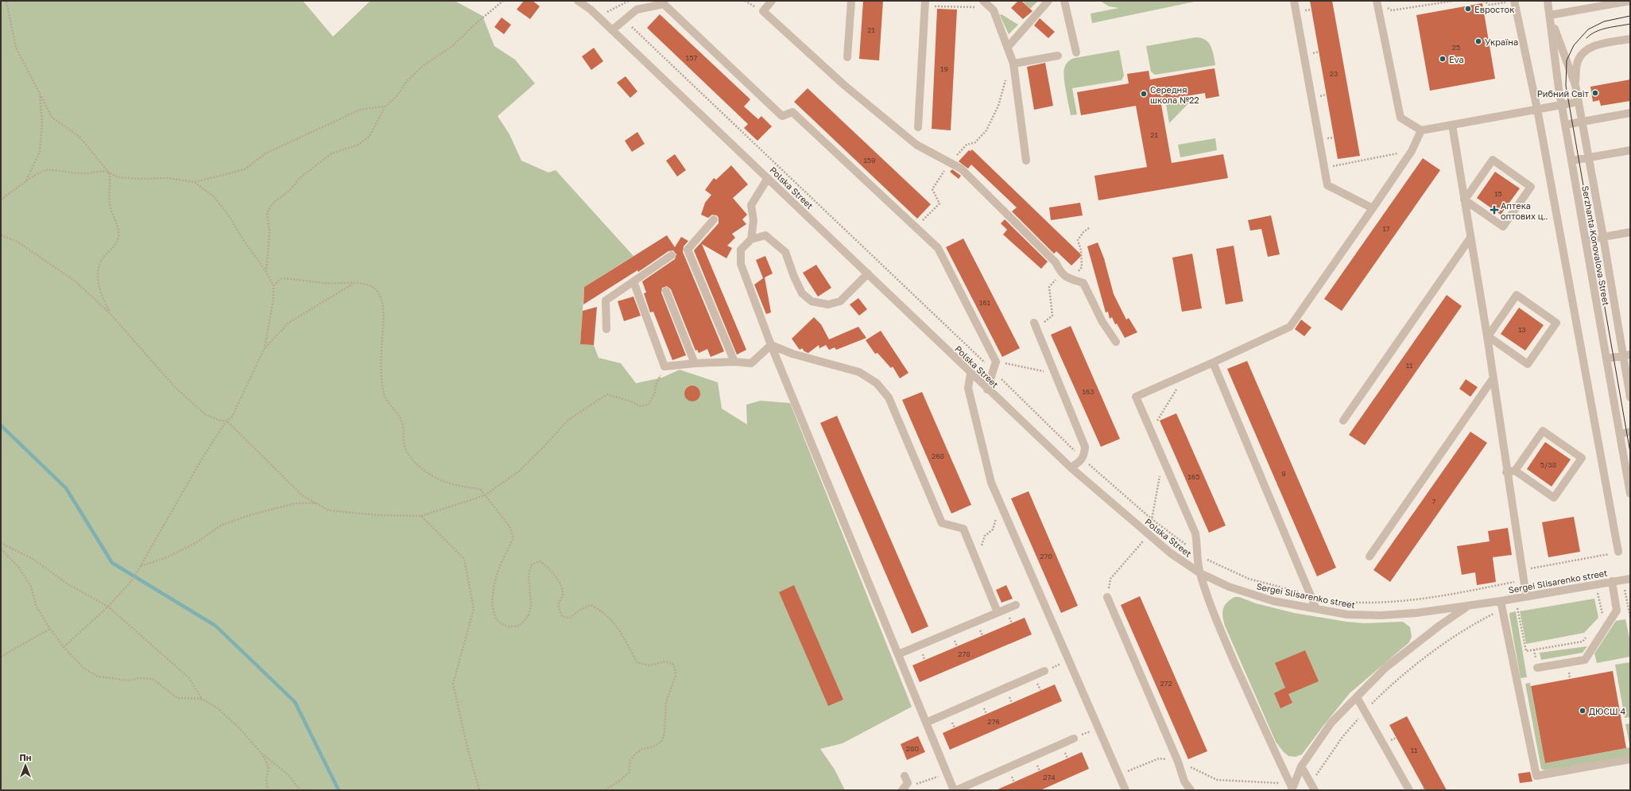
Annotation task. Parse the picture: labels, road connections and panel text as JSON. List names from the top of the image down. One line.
{"streets":{"street":["Polska Street","Serzhanta Konovalova Street","Sergei Slisarenko street"]},"crossings":[["Polska Street","Sergei Slisarenko street"]],"places":{"other":["Евросток","Україна","Eva","Рибний Світ","Середня школа №22","ДЮСШ 4"],"health":["Аптека оптових ц‥"]},"house_numbers":["21","25","157","19","23","21","159","15","17","161","13","11","163","268","5/38","9","165","7","270","278","272","276","280","11","274"],"north":"top"}
